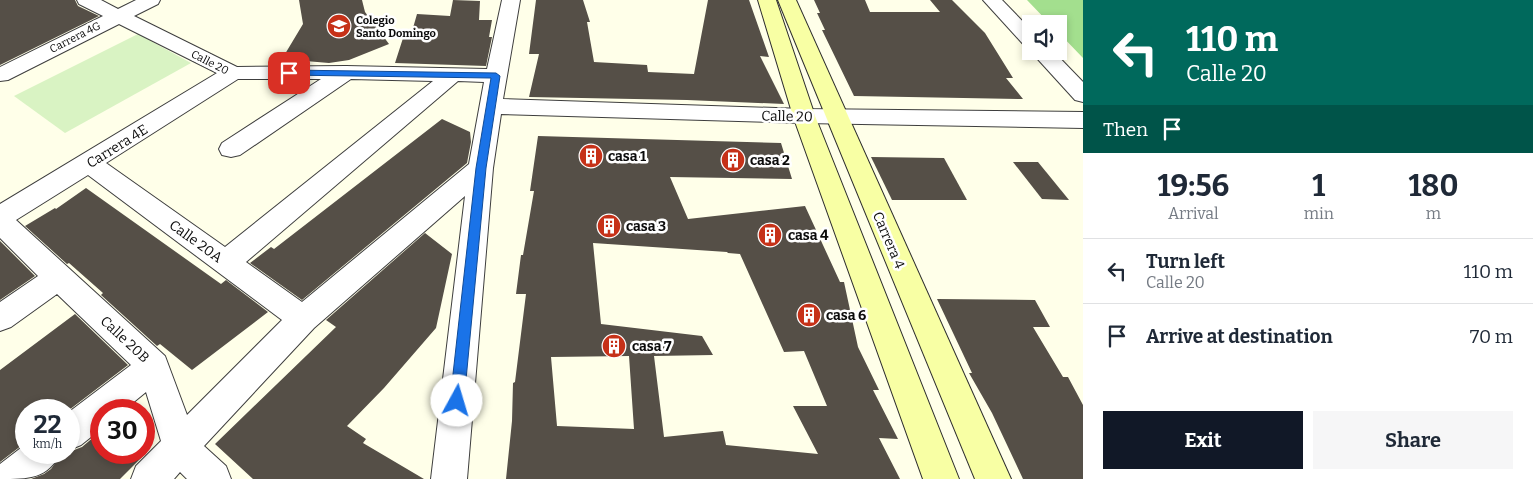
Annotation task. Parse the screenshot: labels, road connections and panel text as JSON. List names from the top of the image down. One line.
{"streets":{"main road":["Carrera 4"],"street":["Carrera 4G","Calle 20","Carrera 4E","Calle 20A","Calle 20B"]},"crossings":[["Carrera 4G","Calle 20"],["Calle 20","Carrera 4E"],["Calle 20","Carrera 4"],["Carrera 4E","Calle 20A"]],"places":{"school or university":["Colegio Santo Domingo"],"building":["casa 1","casa 2","casa 3","casa 4","casa 6","casa 7"]},"page":{"turn":["110 m","Calle 20"],"then":"Then","eta":["19:56","Arrival","1","min","180","m"],"list":[{"name":"Turn left","note":"Calle 20","value":"110 m"},{"name":"Arrive at destination","value":"70 m"}],"speed":"22 km/h","limit":"30","buttons":["Exit","Share"]}}
